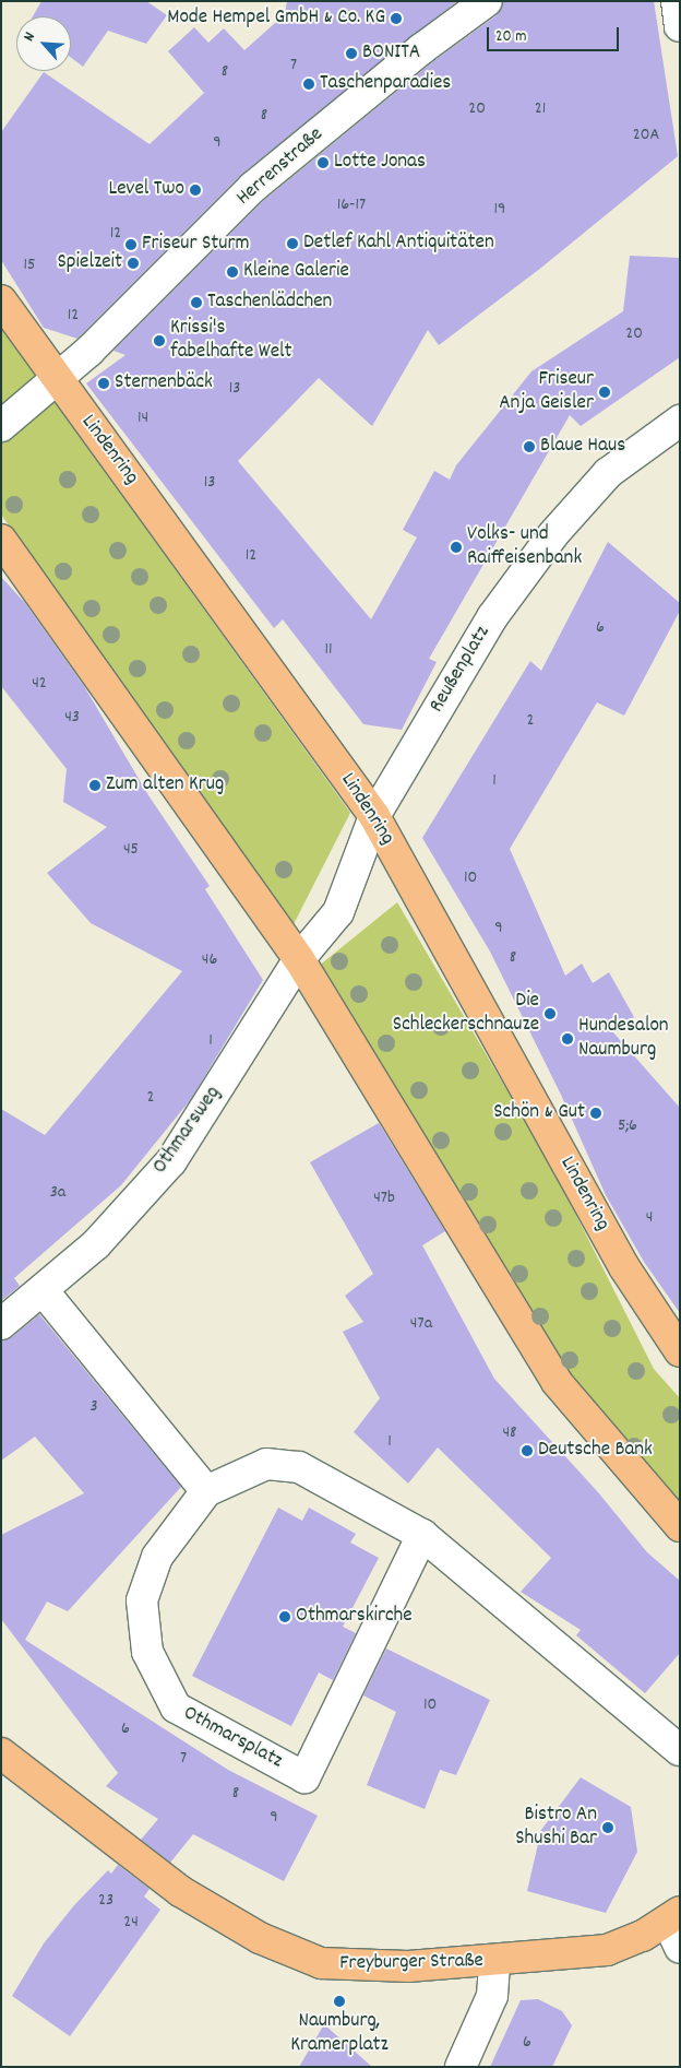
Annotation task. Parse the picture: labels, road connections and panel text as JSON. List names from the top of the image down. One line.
{"streets":{"main road":["Lindenring","Freyburger Straße"],"street":["Herrenstraße","Reußenplatz","Othmarsweg","Othmarsplatz"]},"crossings":[["Herrenstraße","Lindenring"],["Lindenring","Reußenplatz"],["Reußenplatz","Othmarsweg"]],"places":["Mode Hempel GmbH & Co. KG","BONITA","Taschenparadies","Lotte Jonas","Level Two","Detlef Kahl Antiquitäten","Friseur Sturm","Spielzeit","Kleine Galerie","Taschenlädchen","Krissi's fabelhafte Welt","Sternenbäck","Friseur Anja Geisler","Blaue Haus","Volks- und Raiffeisenbank","Zum alten Krug","Die Schleckerschnauze","Hundesalon Naumburg","Schön & Gut","Deutsche Bank","Othmarskirche","Bistro An Shushi Bar","Naumburg, Kramerplatz"],"house_numbers":["7","8","20","21","8","20A","9","16-17","19","12","15","12","20","13","14","13","12","6","11","42","43","2","1","45","10","9","8","46","1","2","5;6","3a","47b","4","47a","3","48","1","10","6","7","8","9","23","24","6"],"scale_bar":"20 m","north":"top left"}
